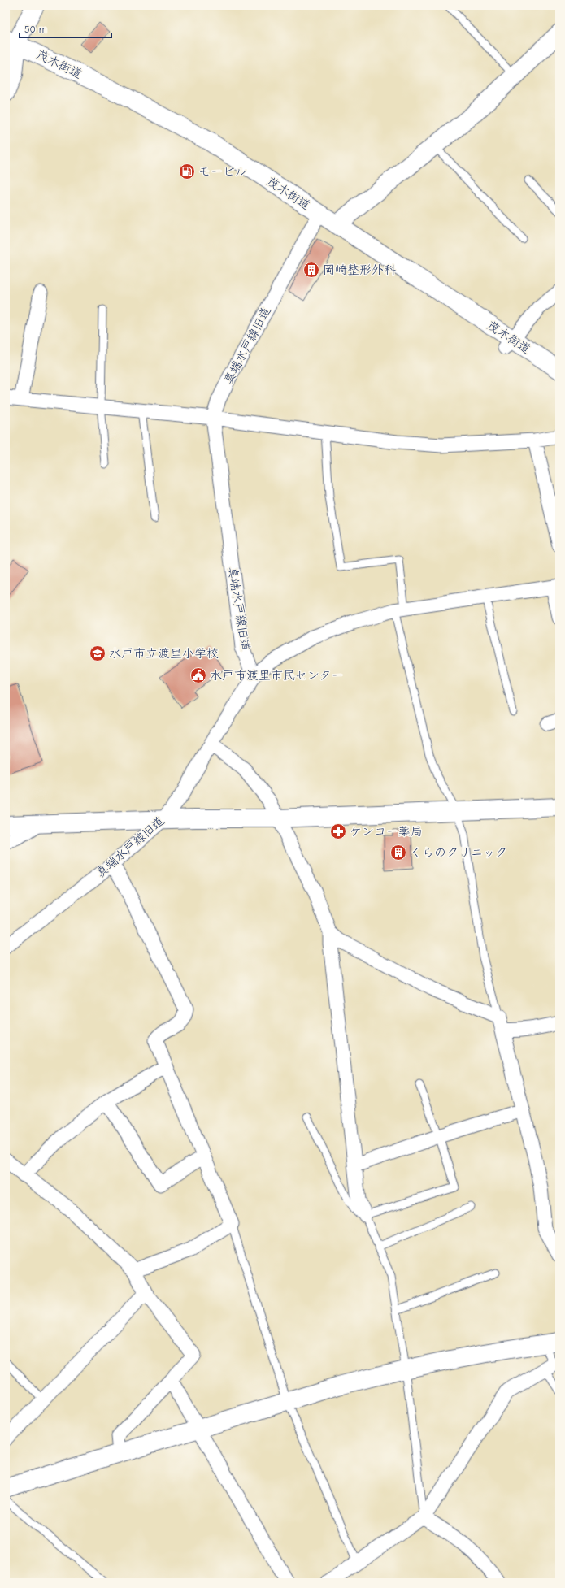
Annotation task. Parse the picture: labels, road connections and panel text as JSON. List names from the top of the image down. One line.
{"streets":{"main road":["茂木街道"],"street":["真端水戸線旧道"]},"crossings":[["茂木街道","真端水戸線旧道"]],"places":{"fuel station":["モービル"],"building":["岡崎整形外科","くらのクリニック"],"school or university":["水戸市立渡里小学校"],"public building":["水戸市渡里市民センター"],"pharmacy":["ケンコー薬局"]},"scale_bar":"50 m"}
